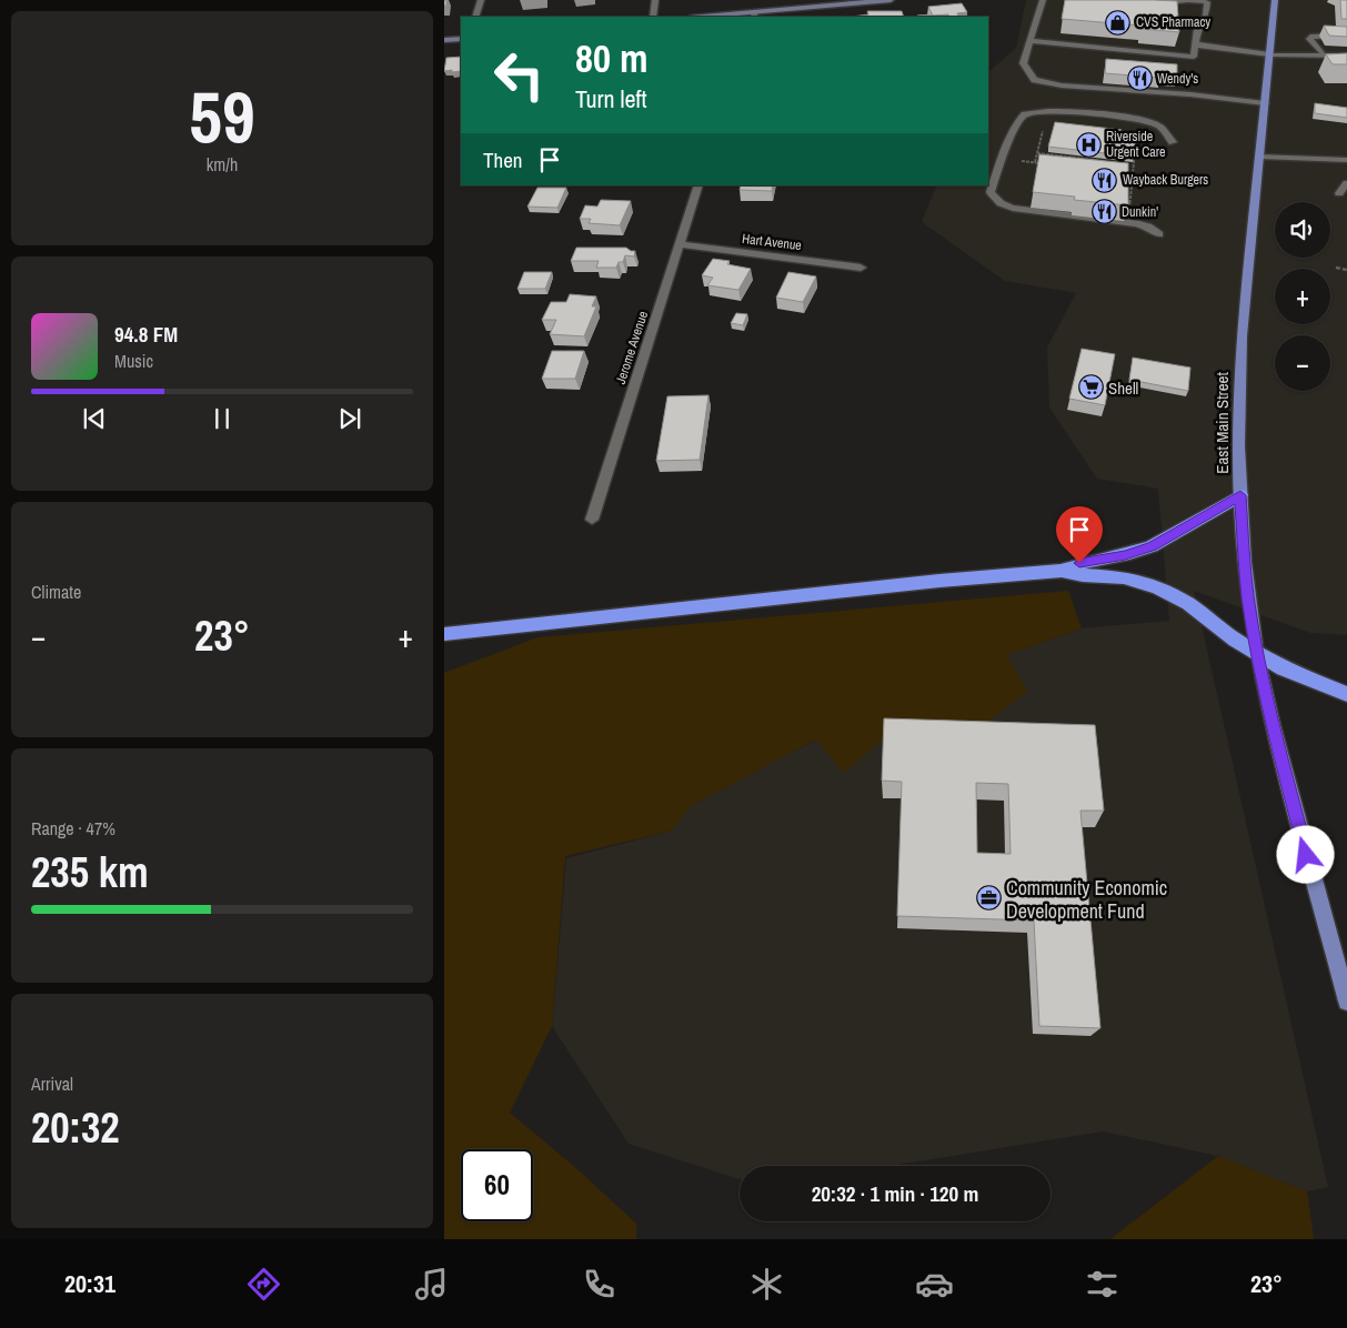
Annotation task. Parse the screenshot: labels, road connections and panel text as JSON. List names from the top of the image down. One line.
{"streets":{"main road":["East Main Street"],"street":["Hart Avenue","Jerome Avenue"]},"crossings":[["Hart Avenue","Jerome Avenue"]],"places":{"shop":["CVS Pharmacy"],"restaurant":["Wendy's","Wayback Burgers","Dunkin'"],"hospital":["Riverside Urgent Care"],"supermarket":["Shell"],"office":["Community Economic Development Fund"]},"page":{"tile":[["59","km/h"],"Climate",["Range · 47%","235 km"],["Arrival","20:32"]],"turn":["80 m","Turn left"],"then":"Then","map_buttons":["+","−"],"song":["94.8 FM","Music"],"heat":["−","23°","+"],"limit":"60","trip":"20:32 · 1 min · 120 m","tabs":["20:31","23°"]}}
